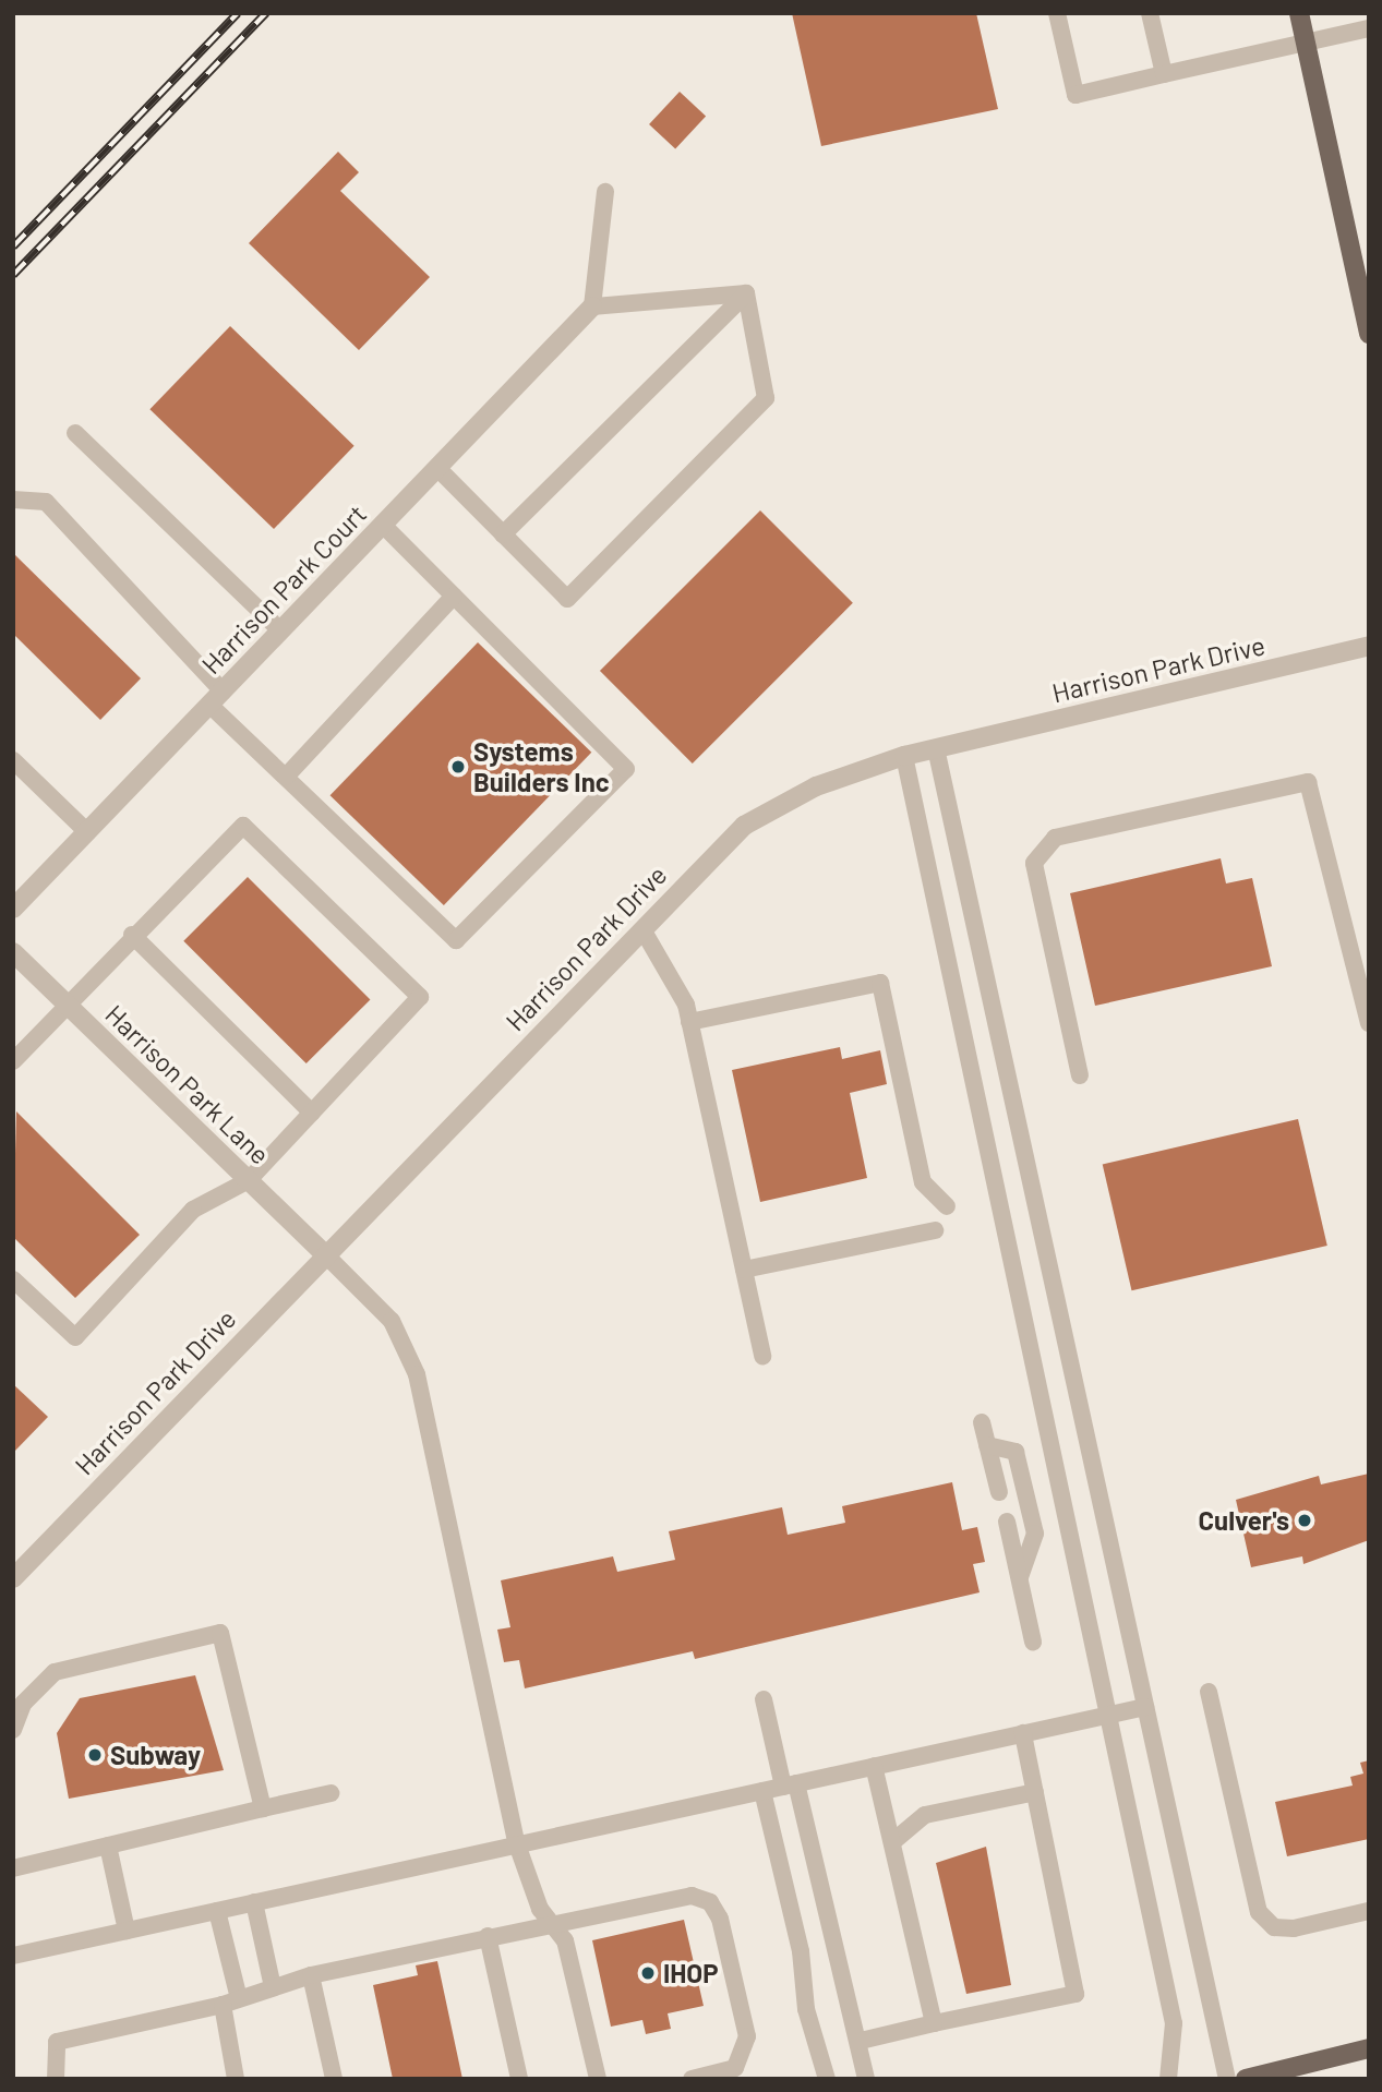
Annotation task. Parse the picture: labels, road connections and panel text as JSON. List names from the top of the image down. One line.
{"streets":{"street":["Harrison Park Court","Harrison Park Drive","Harrison Park Lane"]},"crossings":[["Harrison Park Drive","Harrison Park Lane"]],"places":["Systems Builders Inc","Culver's","Subway","IHOP"]}
